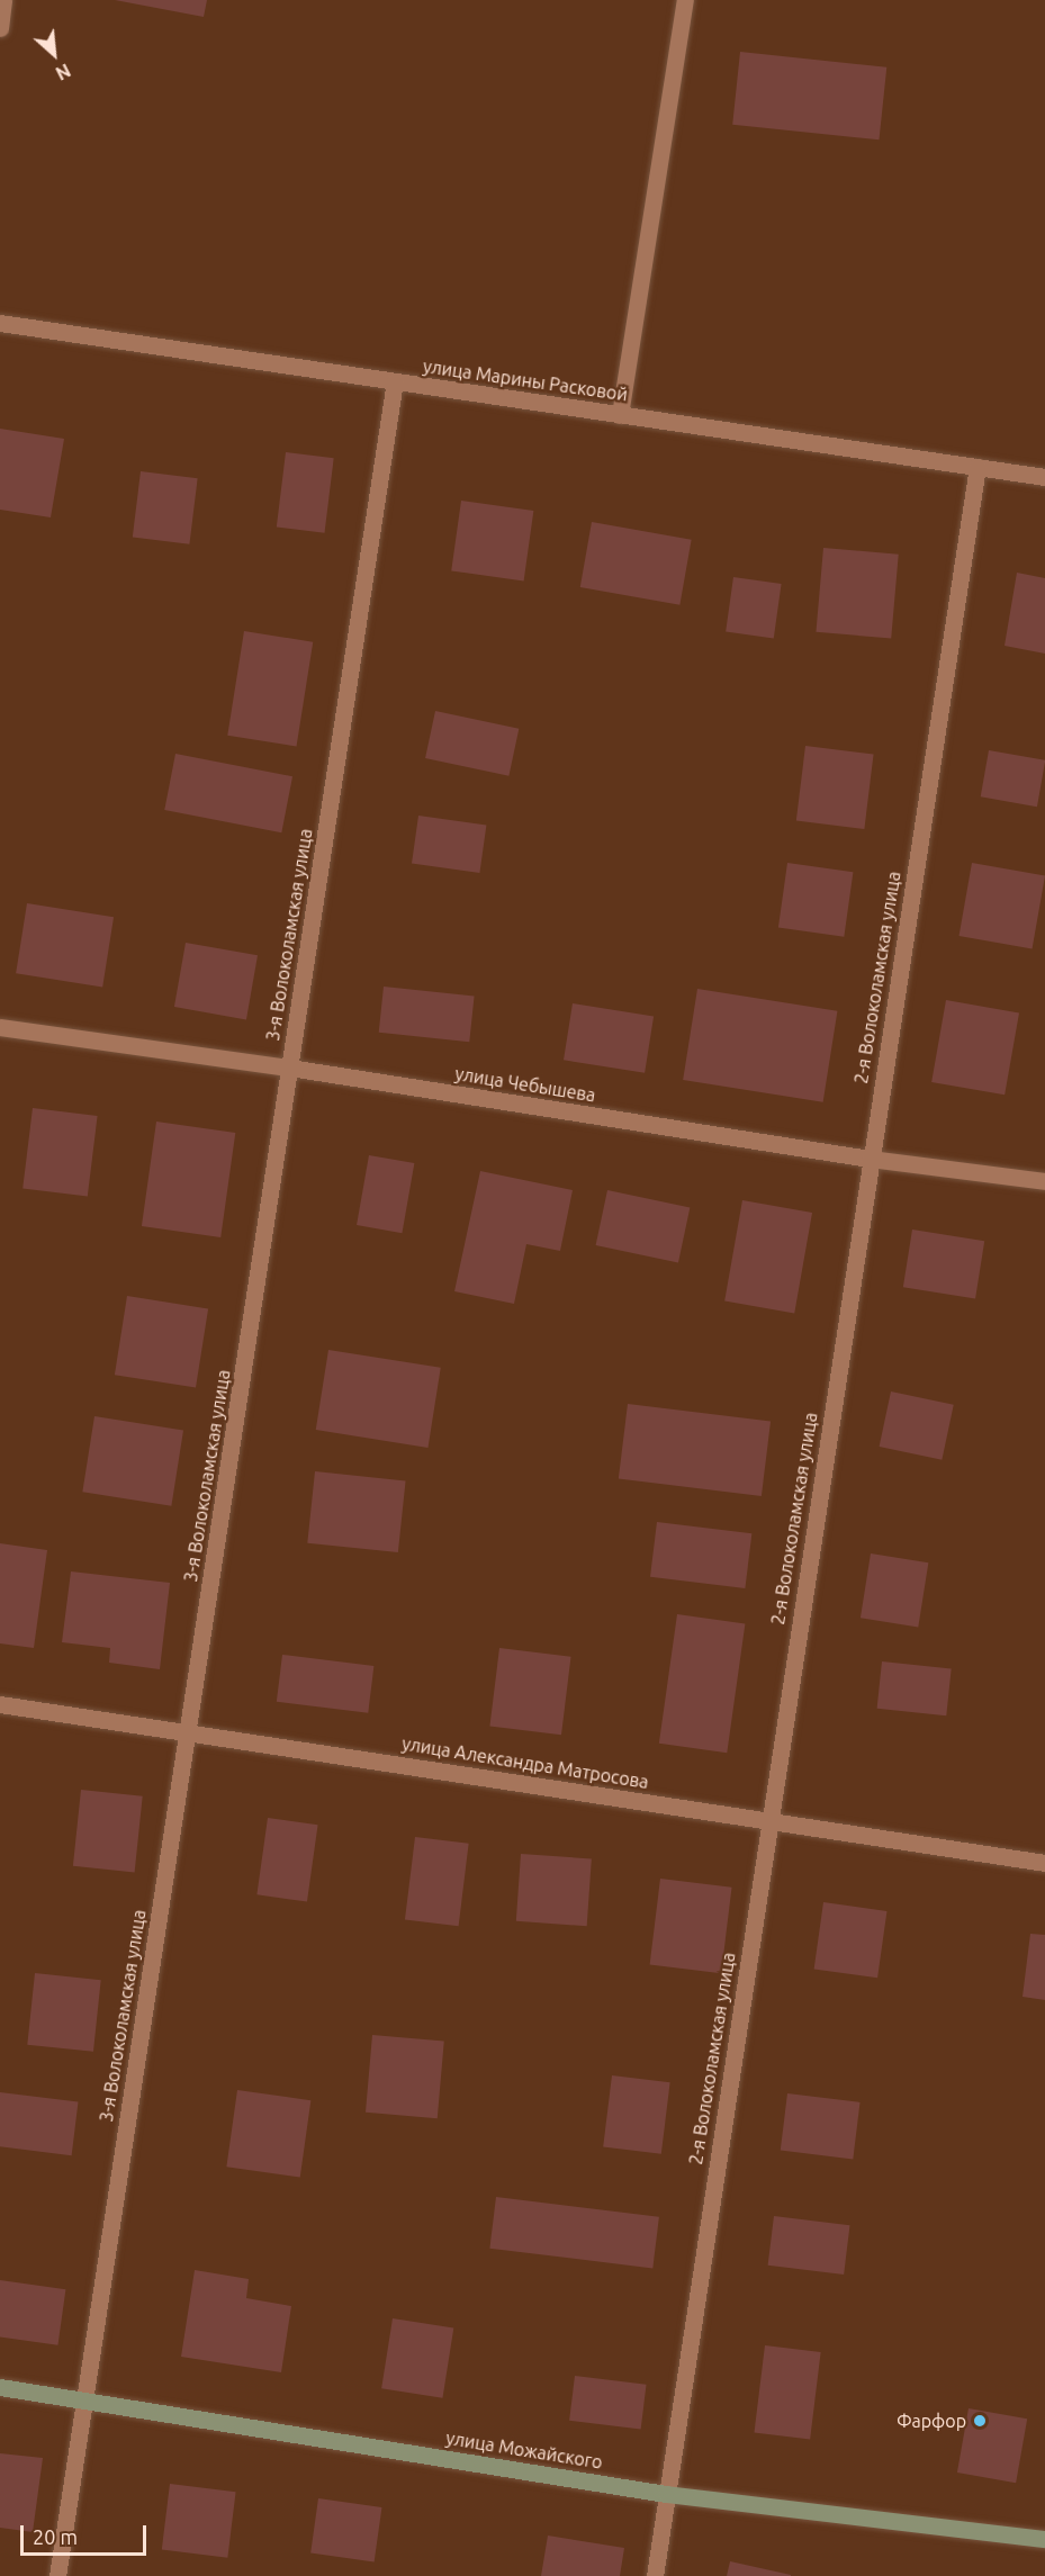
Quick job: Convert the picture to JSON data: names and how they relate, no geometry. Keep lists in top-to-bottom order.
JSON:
{
  "streets": {
    "main road": ["улица Можайского"],
    "street": [
      "улица Марины Расковой",
      "3-я Волоколамская улица",
      "2-я Волоколамская улица",
      "улица Чебышева",
      "улица Александра Матросова"
    ]
  },
  "crossings": [
    ["улица Марины Расковой", "3-я Волоколамская улица"],
    ["улица Марины Расковой", "2-я Волоколамская улица"],
    ["3-я Волоколамская улица", "улица Чебышева"],
    ["3-я Волоколамская улица", "улица Александра Матросова"],
    ["3-я Волоколамская улица", "улица Можайского"],
    ["2-я Волоколамская улица", "улица Чебышева"],
    ["2-я Волоколамская улица", "улица Александра Матросова"],
    ["2-я Волоколамская улица", "улица Можайского"]
  ],
  "places": ["Фарфор"],
  "scale_bar": "20 m",
  "north": "bottom right"
}
